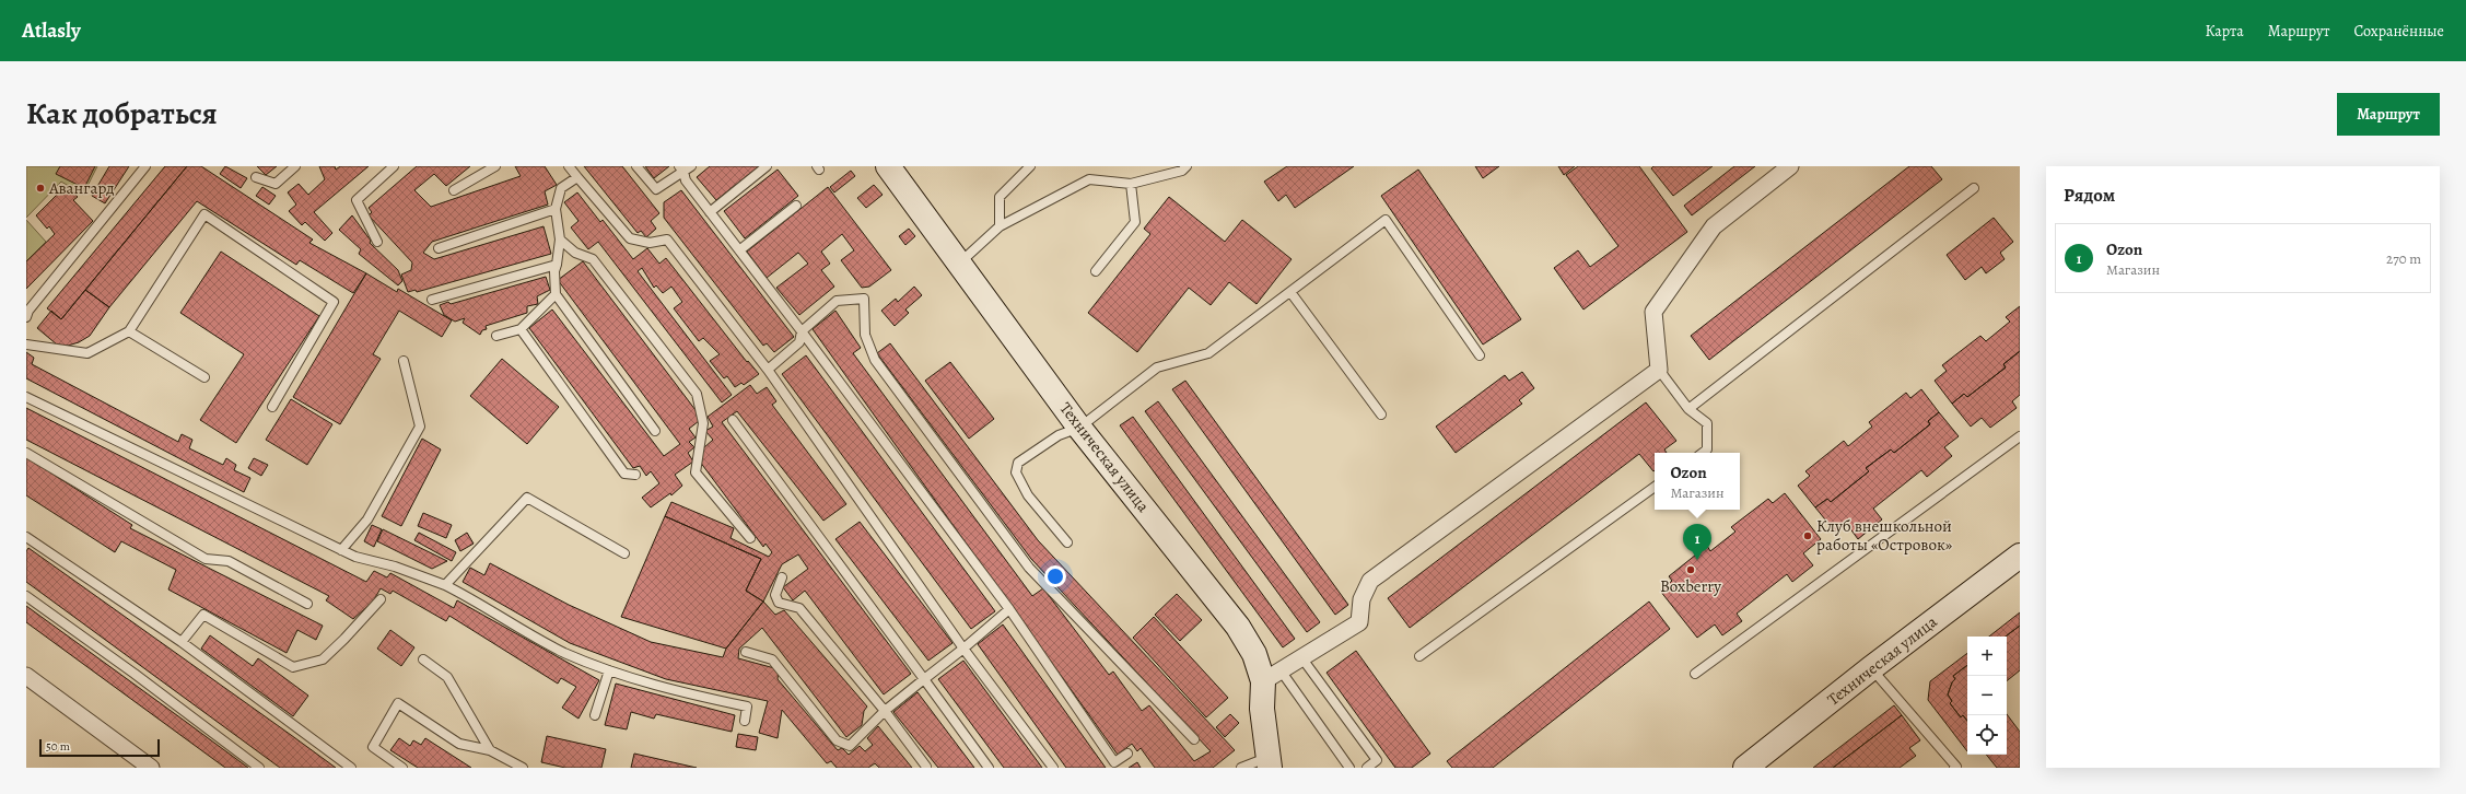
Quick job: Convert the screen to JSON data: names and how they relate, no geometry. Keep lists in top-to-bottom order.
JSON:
{
  "streets": {
    "street": ["Техническая улица"]
  },
  "places": ["Авангард", "Клуб внешкольной работы «Островок»", "Boxberry"],
  "scale_bar": "50 m",
  "page": {
    "header": "Atlasly",
    "nav": ["Карта", "Маршрут", "Сохранённые"],
    "title": "Как добраться",
    "buttons": "Маршрут",
    "heading": "Рядом",
    "list": [
      {
        "mark": "1",
        "name": "Ozon",
        "note": "Магазин",
        "value": "270 m"
      }
    ],
    "popup": ["Ozon", "Магазин"],
    "pins": "1",
    "map_buttons": ["+", "−"],
    "scale": "50 m"
  }
}
